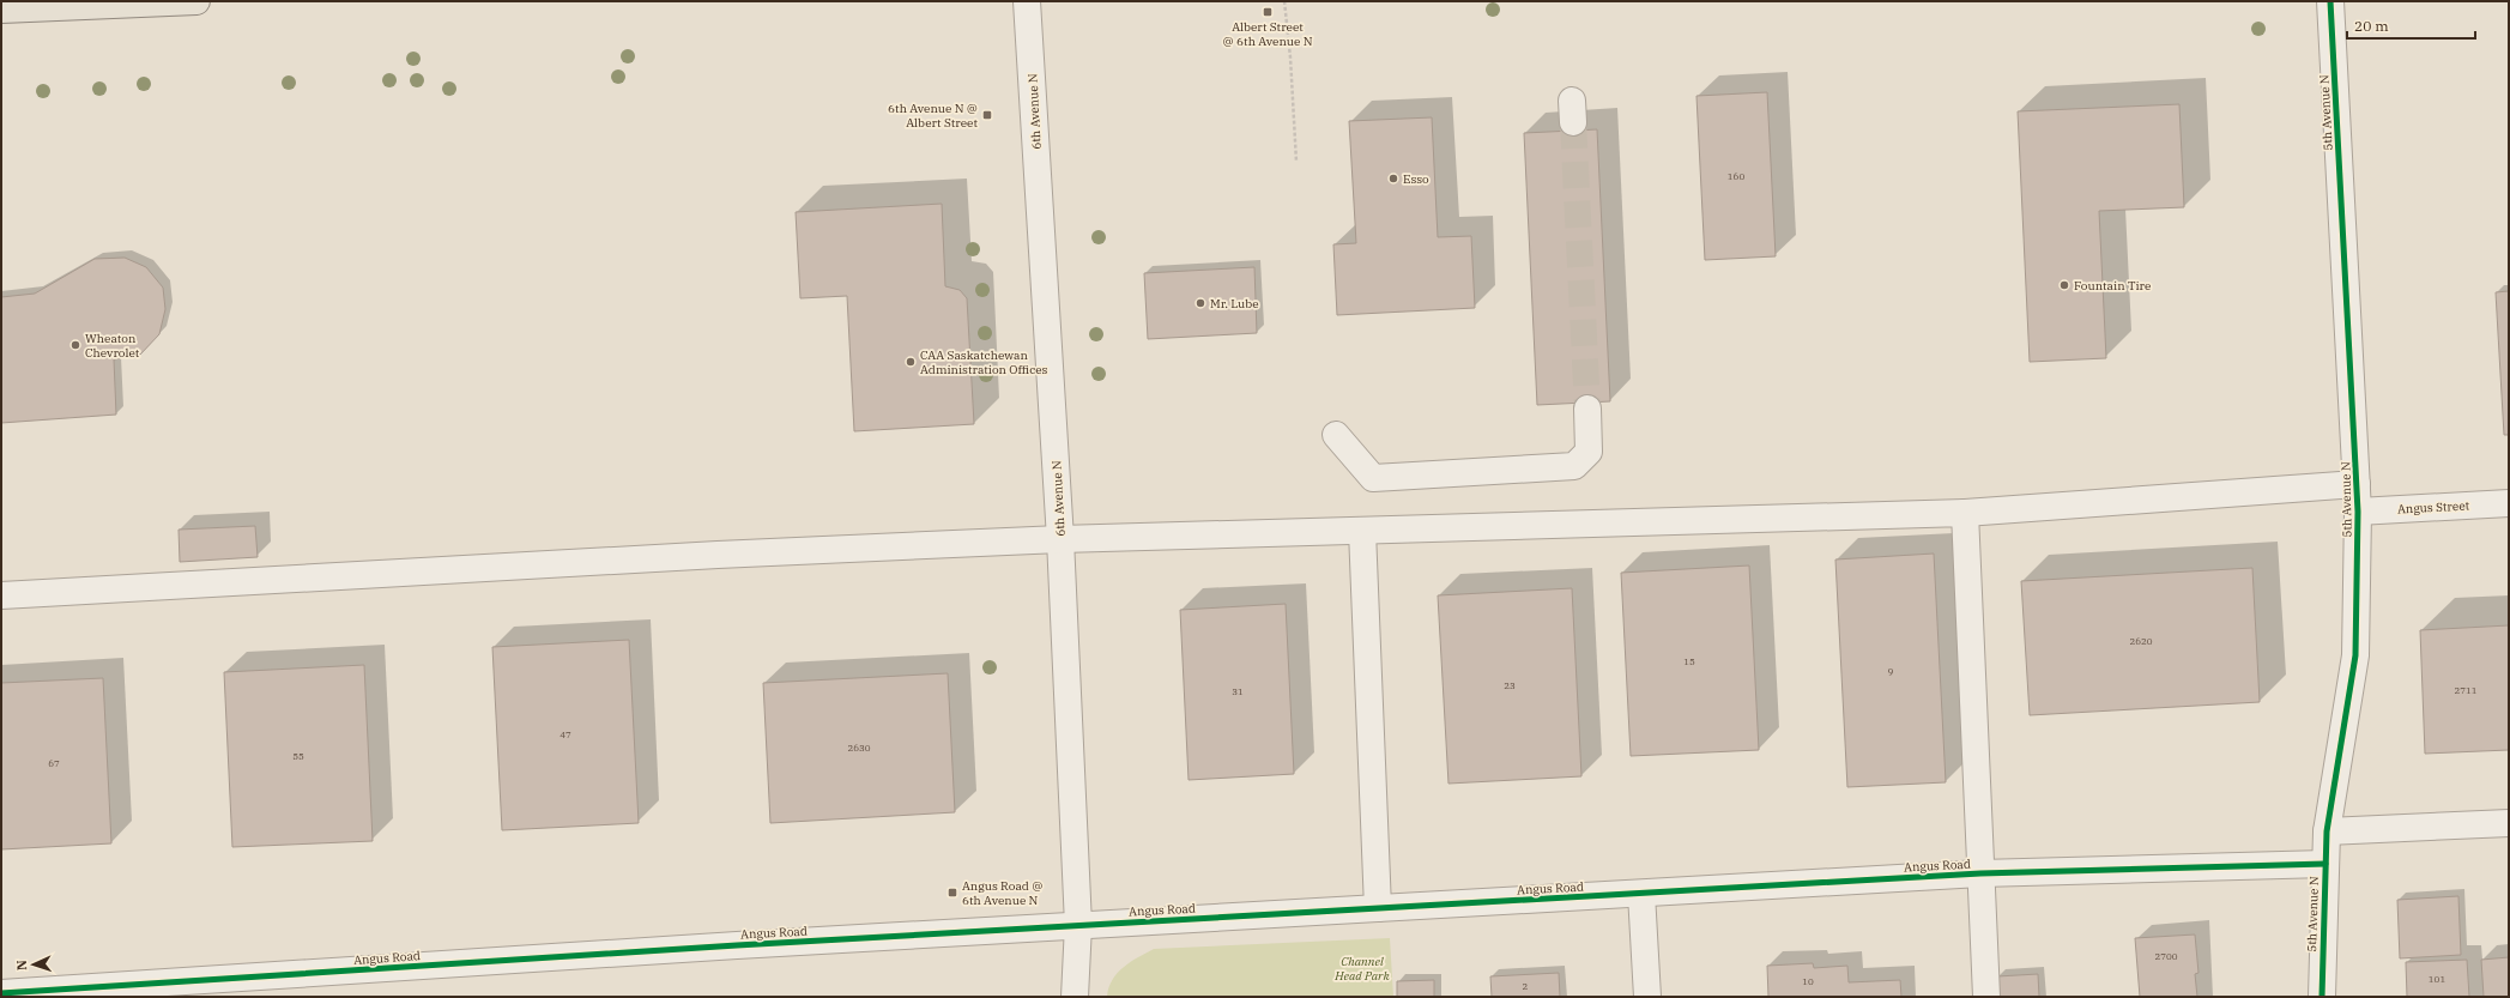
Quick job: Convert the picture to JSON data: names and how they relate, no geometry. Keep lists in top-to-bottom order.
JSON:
{
  "streets": {
    "street": [
      "6th Avenue N",
      "5th Avenue N",
      "Angus Street",
      "Angus Road"
    ]
  },
  "crossings": [
    ["6th Avenue N", "Angus Road"],
    ["5th Avenue N", "Angus Street"],
    ["5th Avenue N", "Angus Road"]
  ],
  "parks": ["Channel Head Park"],
  "places": {
    "transit": ["Albert Street @ 6th Avenue N", "6th Avenue N @ Albert Street", "Angus Road @ 6th Avenue N"],
    "other": [
      "Esso",
      "Fountain Tire",
      "Mr. Lube",
      "Wheaton Chevrolet",
      "CAA Saskatchewan Administration Offices"
    ]
  },
  "house_numbers": [
    "160",
    "2620",
    "15",
    "9",
    "23",
    "2711",
    "31",
    "47",
    "2630",
    "55",
    "67",
    "2700",
    "101",
    "10",
    "2"
  ],
  "scale_bar": "20 m",
  "north": "left"
}
